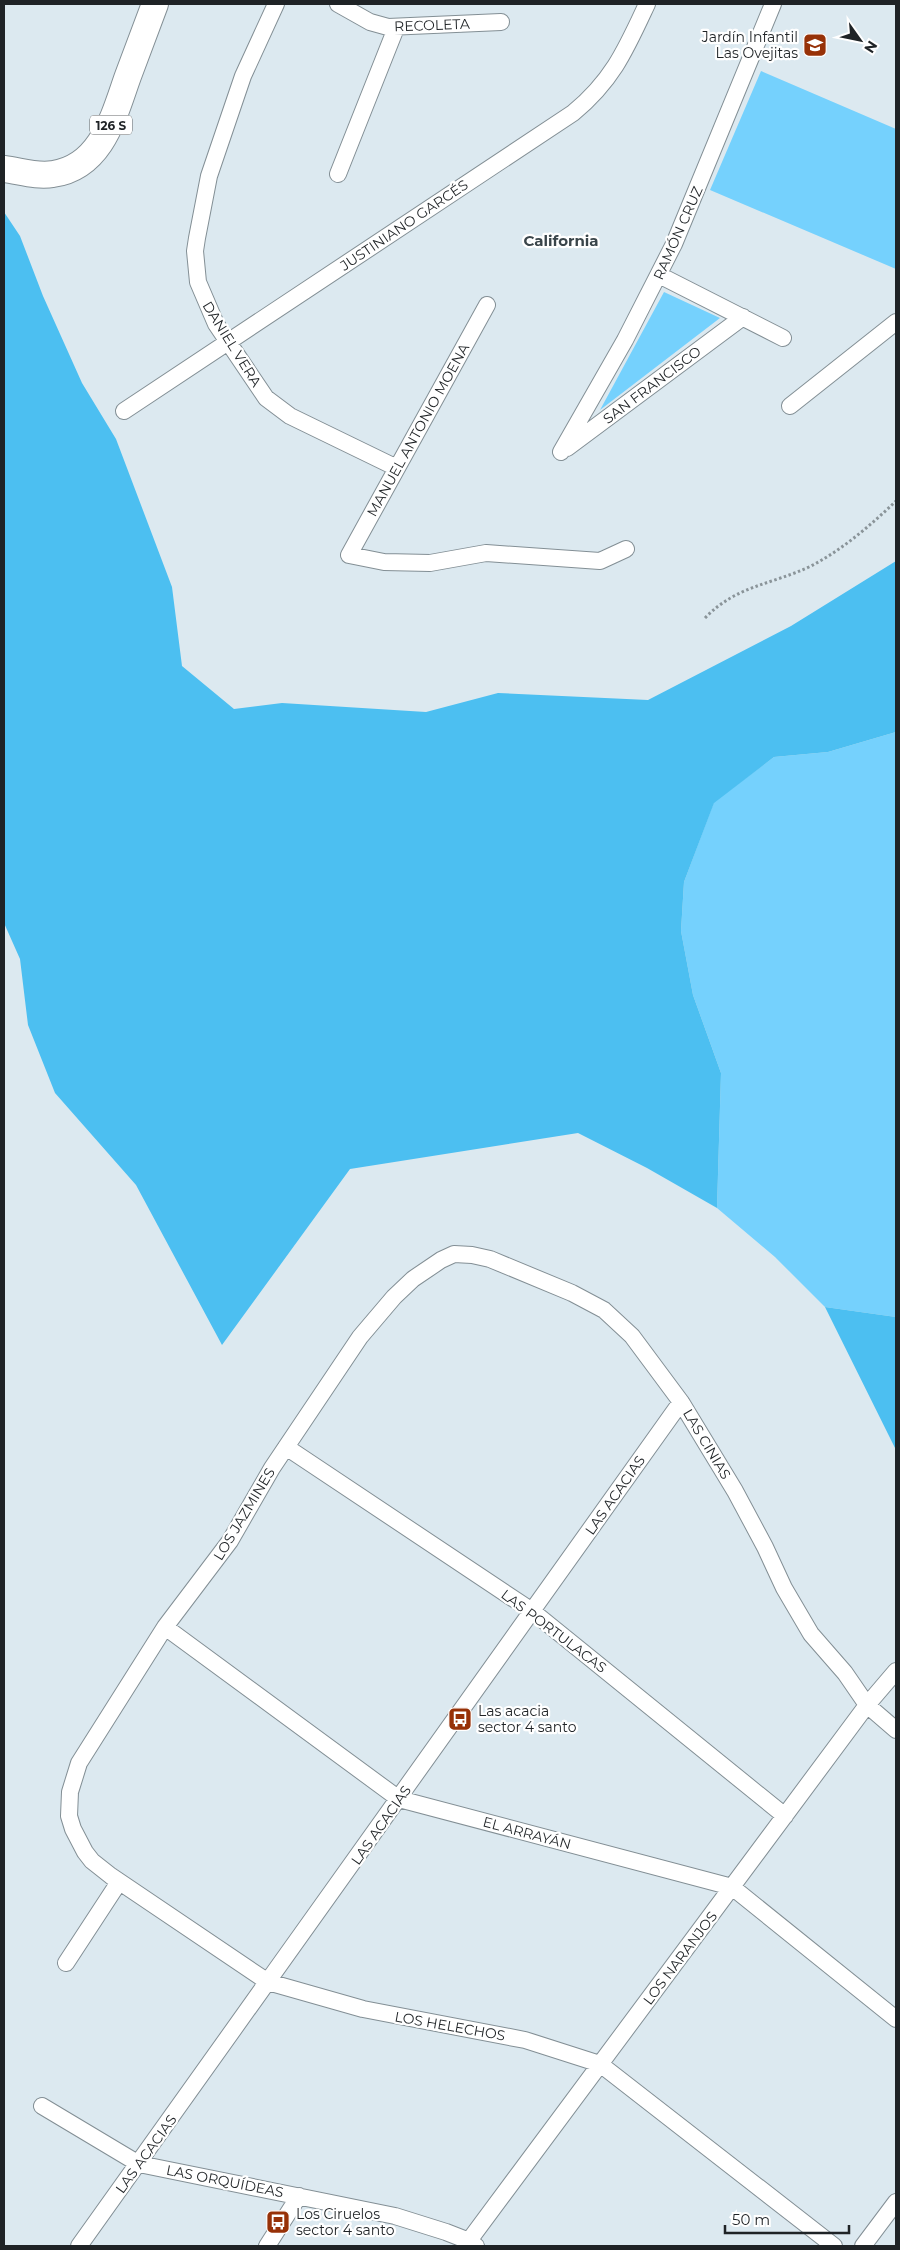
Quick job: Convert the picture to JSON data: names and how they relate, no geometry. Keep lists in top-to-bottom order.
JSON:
{
  "streets": {
    "main road": ["126 S"],
    "street": [
      "RECOLETA",
      "JUSTINIANO GARCÉS",
      "RAMÓN CRUZ",
      "DANIEL VERA",
      "SAN FRANCISCO",
      "MANUEL ANTONIO MOENA",
      "LAS CINIAS",
      "LAS ACACIAS",
      "LOS JAZMINES",
      "LAS PORTULACAS",
      "EL ARRAYÁN",
      "LOS NARANJOS",
      "LOS HELECHOS",
      "LAS ORQUÍDEAS"
    ]
  },
  "crossings": [
    ["JUSTINIANO GARCÉS", "DANIEL VERA"],
    ["RAMÓN CRUZ", "SAN FRANCISCO"],
    ["DANIEL VERA", "MANUEL ANTONIO MOENA"],
    ["LAS CINIAS", "LAS ACACIAS"],
    ["LAS CINIAS", "LOS JAZMINES"],
    ["LAS CINIAS", "LOS NARANJOS"],
    ["LAS ACACIAS", "LAS PORTULACAS"],
    ["LAS ACACIAS", "EL ARRAYÁN"],
    ["LAS ACACIAS", "LOS HELECHOS"],
    ["LAS ACACIAS", "LAS ORQUÍDEAS"],
    ["LOS JAZMINES", "LAS PORTULACAS"],
    ["LOS JAZMINES", "EL ARRAYÁN"],
    ["LOS JAZMINES", "LOS HELECHOS"],
    ["LAS PORTULACAS", "LOS NARANJOS"],
    ["EL ARRAYÁN", "LOS NARANJOS"],
    ["LOS NARANJOS", "LOS HELECHOS"],
    ["LOS NARANJOS", "LAS ORQUÍDEAS"]
  ],
  "districts": ["California"],
  "places": {
    "school or university": ["Jardín Infantil Las Ovejitas"],
    "bus stop": ["Las acacia sector 4 santo", "Los Ciruelos sector 4 santo"]
  },
  "scale_bar": "50 m",
  "north": "bottom right"
}
